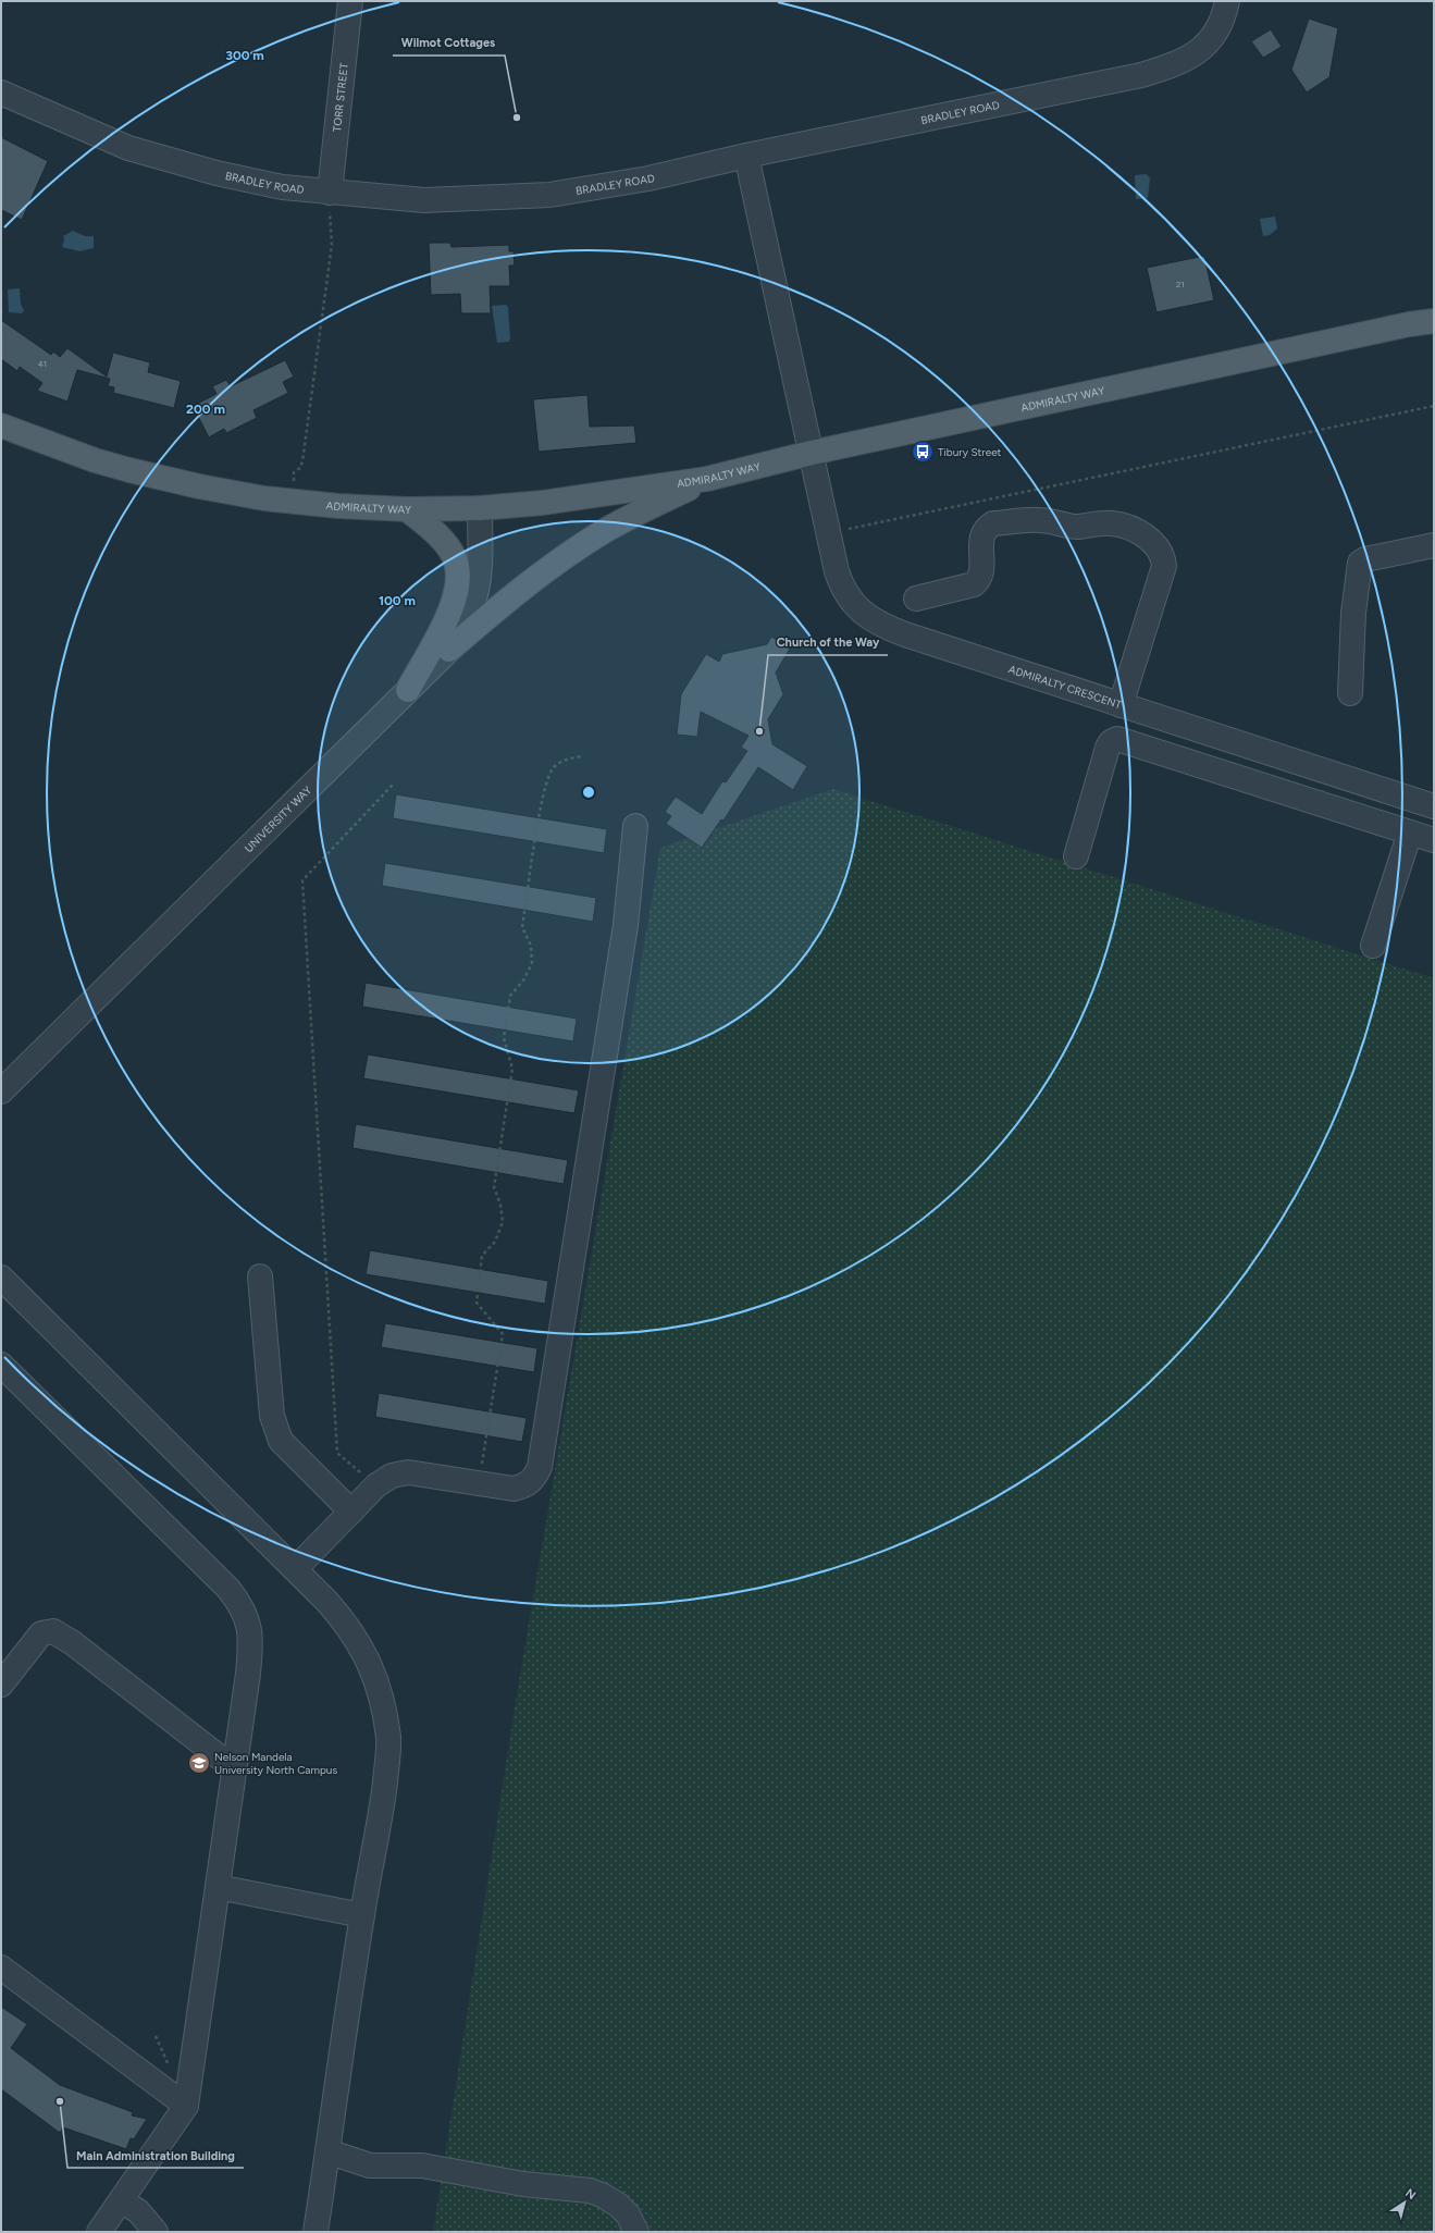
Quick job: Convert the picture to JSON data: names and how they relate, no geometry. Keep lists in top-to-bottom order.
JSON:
{
  "streets": {
    "main road": ["ADMIRALTY WAY"],
    "street": [
      "TORR STREET",
      "BRADLEY ROAD",
      "ADMIRALTY CRESCENT",
      "UNIVERSITY WAY"
    ]
  },
  "crossings": [
    ["TORR STREET", "BRADLEY ROAD"],
    ["ADMIRALTY WAY", "ADMIRALTY CRESCENT"],
    ["ADMIRALTY WAY", "UNIVERSITY WAY"]
  ],
  "places": {
    "other": ["Wilmot Cottages", "Church of the Way", "Main Administration Building"],
    "bus stop": ["Tibury Street"],
    "school or university": ["Nelson Mandela University North Campus"]
  },
  "house_numbers": ["21", "41"],
  "north": "top right",
  "rings": ["300 m", "200 m", "100 m"]
}
